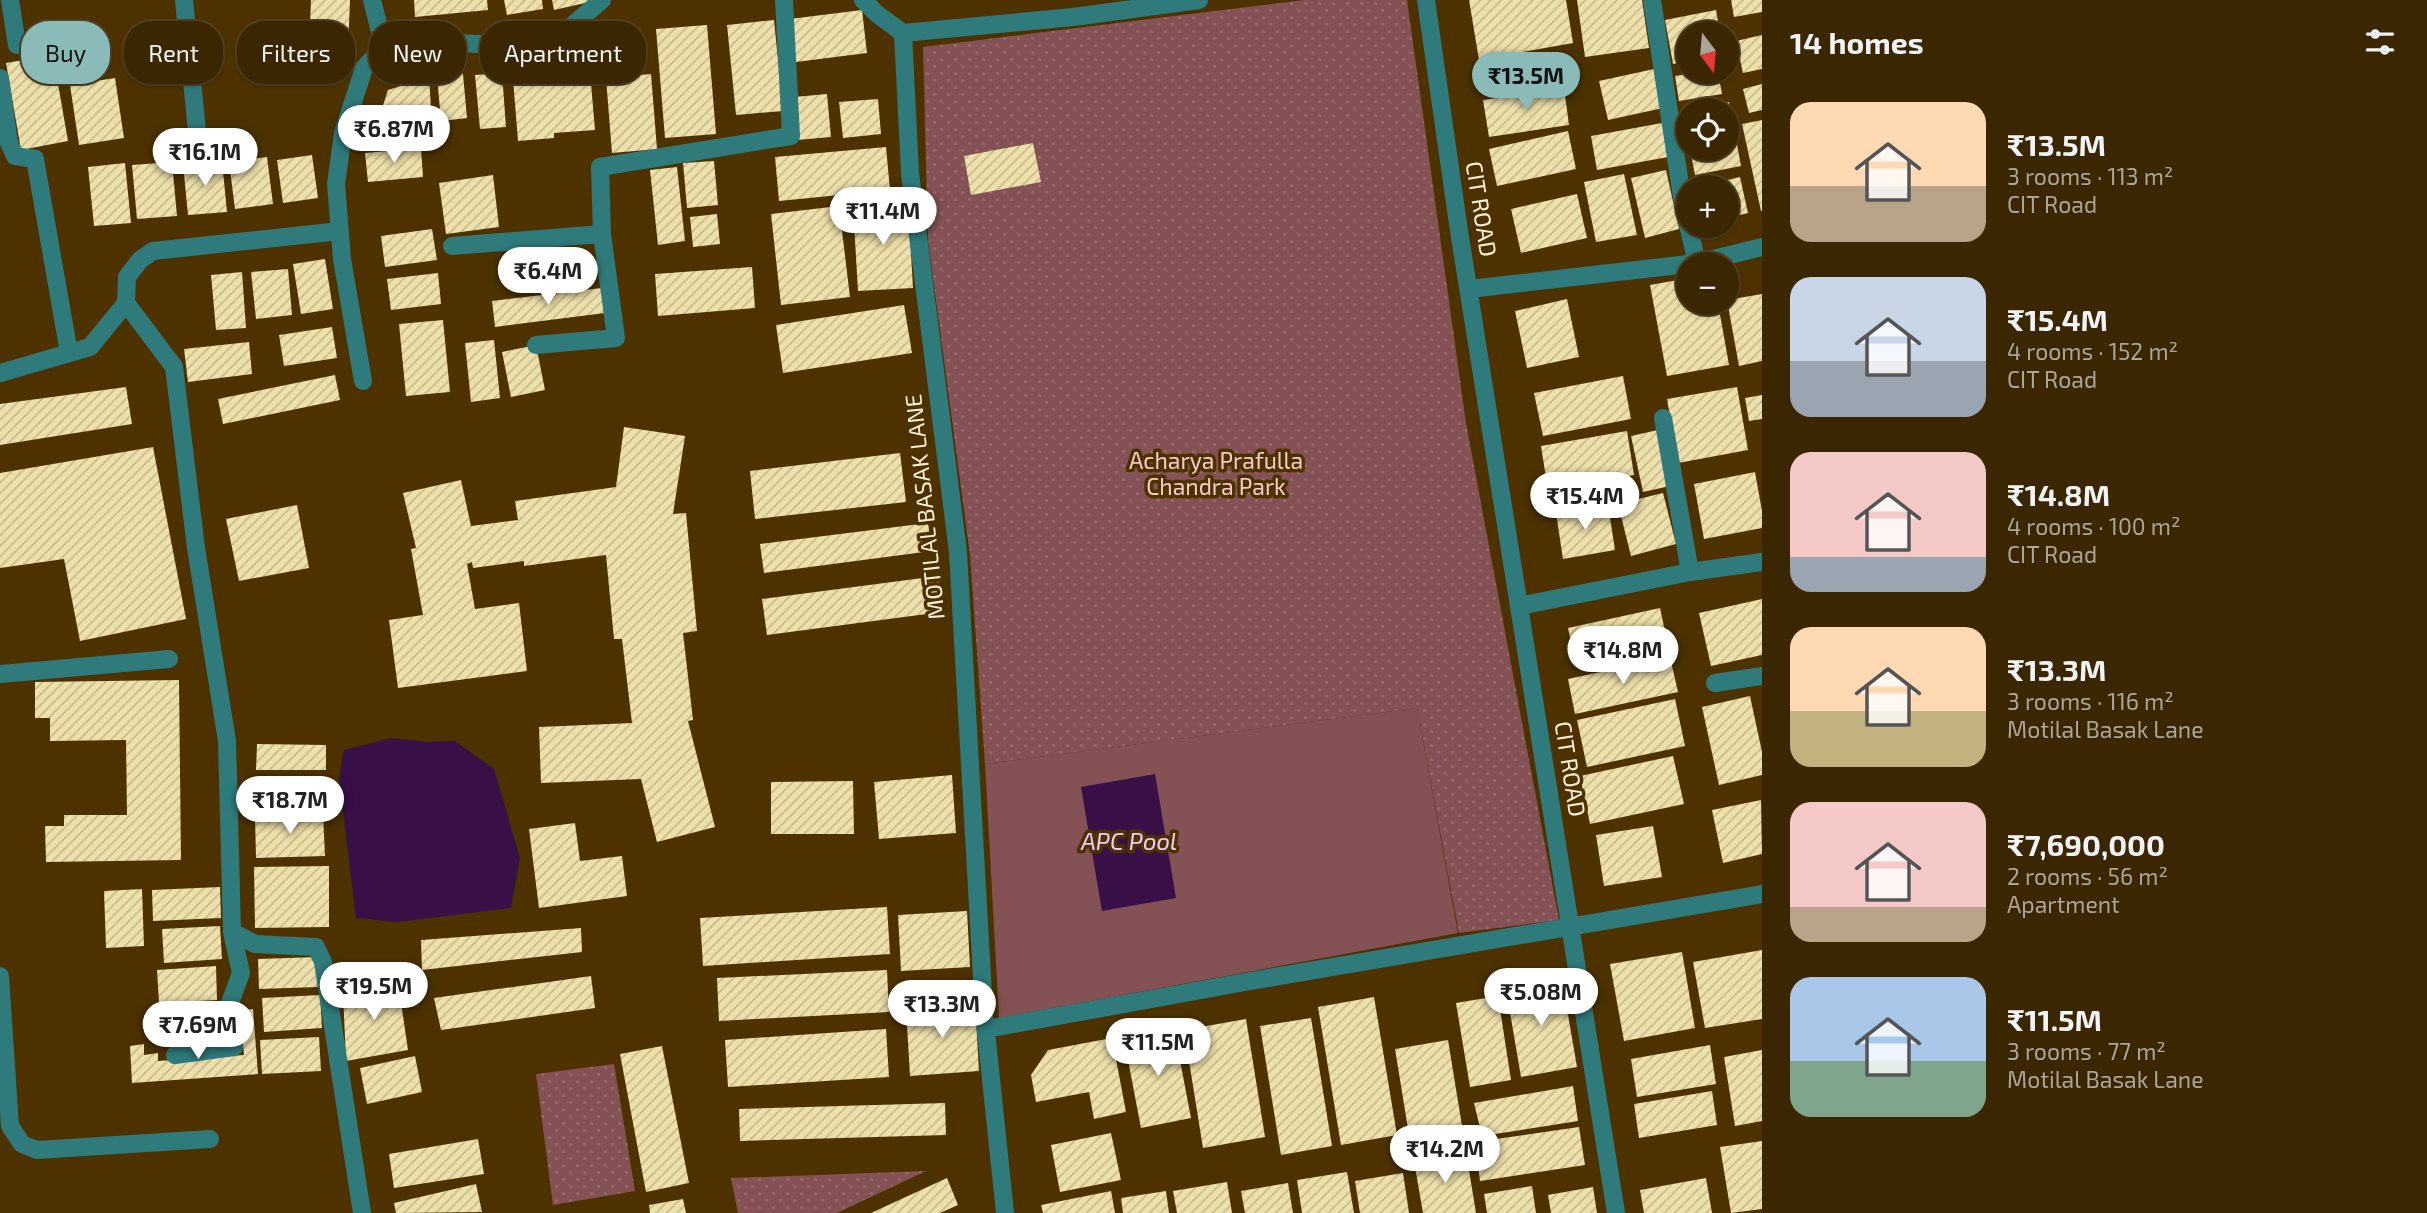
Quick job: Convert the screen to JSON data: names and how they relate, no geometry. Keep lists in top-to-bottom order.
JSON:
{
  "streets": {
    "street": ["CIT ROAD", "MOTILAL BASAK LANE"]
  },
  "water": ["APC Pool"],
  "parks": ["Acharya Prafulla Chandra Park"],
  "north": "bottom",
  "page": {
    "heading": "14 homes",
    "map_buttons": ["+", "−"],
    "chip": [
      "Buy",
      "Rent",
      "Filters",
      "New",
      "Apartment"
    ],
    "price": [
      "₹13.5M",
      "₹6.87M",
      "₹16.1M",
      "₹11.4M",
      "₹6.4M",
      "₹15.4M",
      "₹14.8M",
      "₹18.7M",
      "₹19.5M",
      "₹5.08M",
      "₹13.3M",
      "₹7.69M",
      "₹11.5M",
      "₹14.2M"
    ],
    "list": [
      {
        "name": "₹13.5M",
        "note": "3 rooms · 113 m² · CIT Road"
      },
      {
        "name": "₹15.4M",
        "note": "4 rooms · 152 m² · CIT Road"
      },
      {
        "name": "₹14.8M",
        "note": "4 rooms · 100 m² · CIT Road"
      },
      {
        "name": "₹13.3M",
        "note": "3 rooms · 116 m² · Motilal Basak Lane"
      },
      {
        "name": "₹7,690,000",
        "note": "2 rooms · 56 m² · Apartment"
      },
      {
        "name": "₹11.5M",
        "note": "3 rooms · 77 m² · Motilal Basak Lane"
      }
    ]
  }
}
